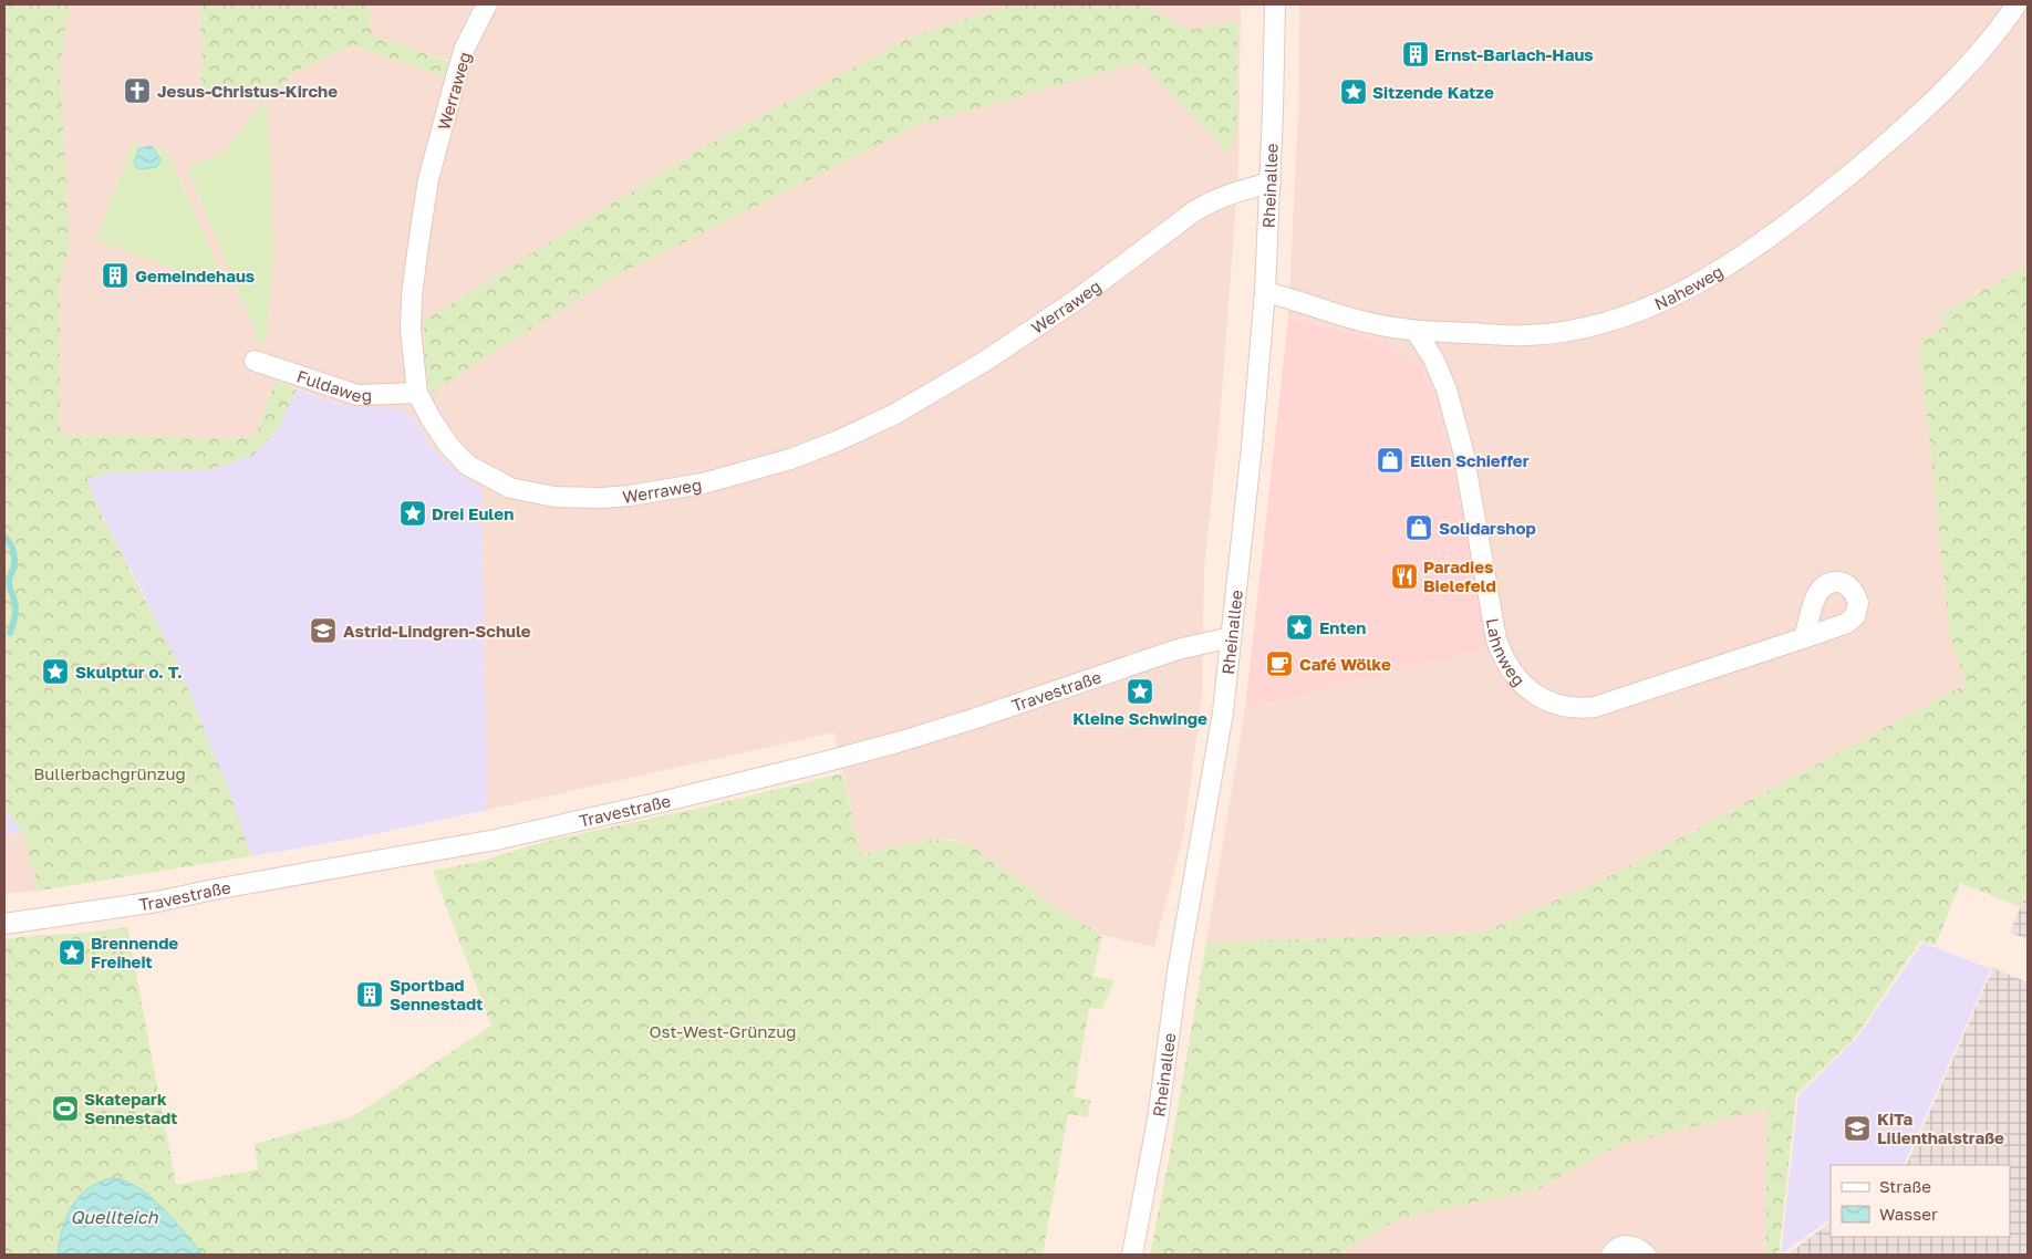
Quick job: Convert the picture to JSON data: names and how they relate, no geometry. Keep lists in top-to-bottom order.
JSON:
{
  "streets": {
    "street": [
      "Werraweg",
      "Rheinallee",
      "Naheweg",
      "Fuldaweg",
      "Lahnweg",
      "Travestraße"
    ]
  },
  "crossings": [
    ["Werraweg", "Rheinallee"],
    ["Werraweg", "Fuldaweg"],
    ["Rheinallee", "Naheweg"],
    ["Rheinallee", "Travestraße"],
    ["Naheweg", "Lahnweg"]
  ],
  "water": ["Quellteich"],
  "parks": ["Bullerbachgrünzug", "Ost-West-Grünzug"],
  "places": {
    "building": ["Ernst-Barlach-Haus", "Gemeindehaus", "Sportbad Sennestadt"],
    "church": ["Jesus-Christus-Kirche"],
    "place": [
      "Sitzende Katze",
      "Drei Eulen",
      "Enten",
      "Skulptur o. T.",
      "Kleine Schwinge",
      "Brennende Freiheit"
    ],
    "shop": ["Ellen Schieffer", "Solidarshop"],
    "restaurant": ["Paradies Bielefeld"],
    "school or university": ["Astrid-Lindgren-Schule", "KiTa Lilienthalstraße"],
    "cafe": ["Café Wölke"],
    "sports": ["Skatepark Sennestadt"]
  },
  "legend": ["Straße", "Wasser"]
}
